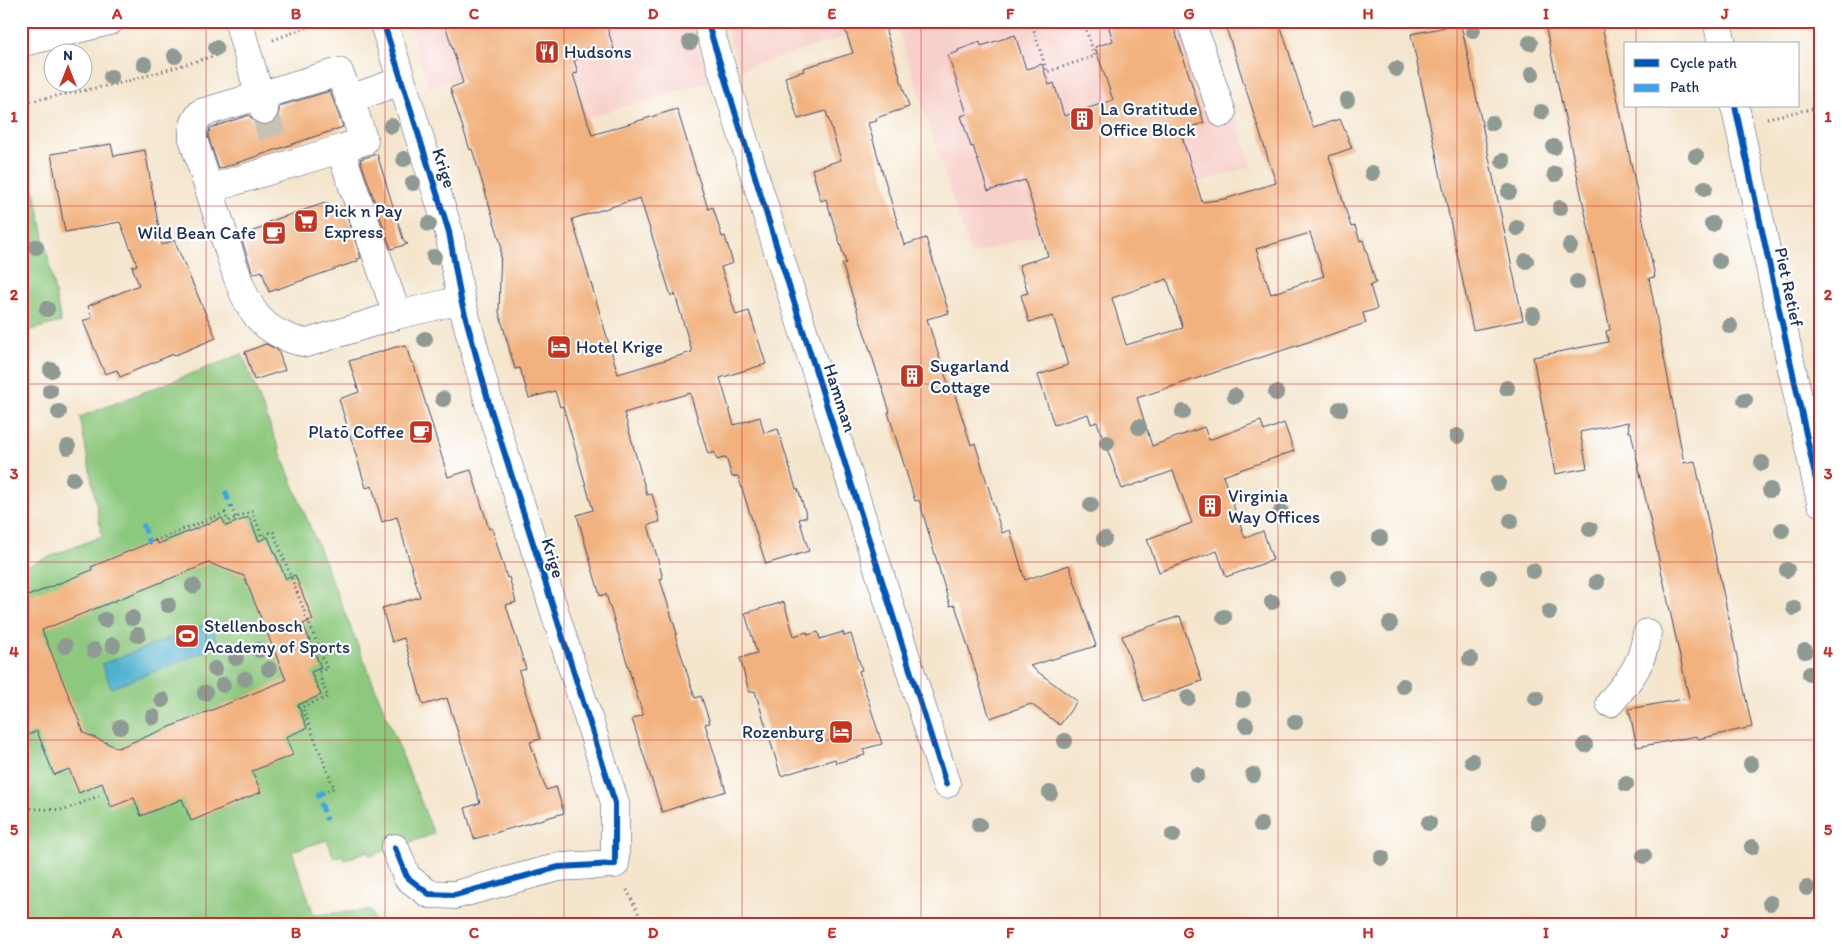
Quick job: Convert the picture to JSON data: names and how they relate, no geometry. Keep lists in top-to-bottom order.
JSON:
{
  "streets": {
    "street": ["Krige", "Piet Retief", "Hamman"]
  },
  "places": {
    "restaurant": ["Hudsons"],
    "building": ["La Gratitude Office Block", "Sugarland Cottage", "Virginia Way Offices"],
    "supermarket": ["Pick n Pay Express"],
    "cafe": ["Wild Bean Cafe", "Platō Coffee"],
    "hotel": ["Hotel Krige", "Rozenburg"],
    "sports": ["Stellenbosch Academy of Sports"]
  },
  "legend": ["Cycle path", "Path"],
  "north": "top",
  "grid": {
    "columns": [
      "A",
      "B",
      "C",
      "D",
      "E",
      "F",
      "G",
      "H",
      "I",
      "J"
    ],
    "rows": [
      "1",
      "2",
      "3",
      "4",
      "5"
    ]
  }
}
